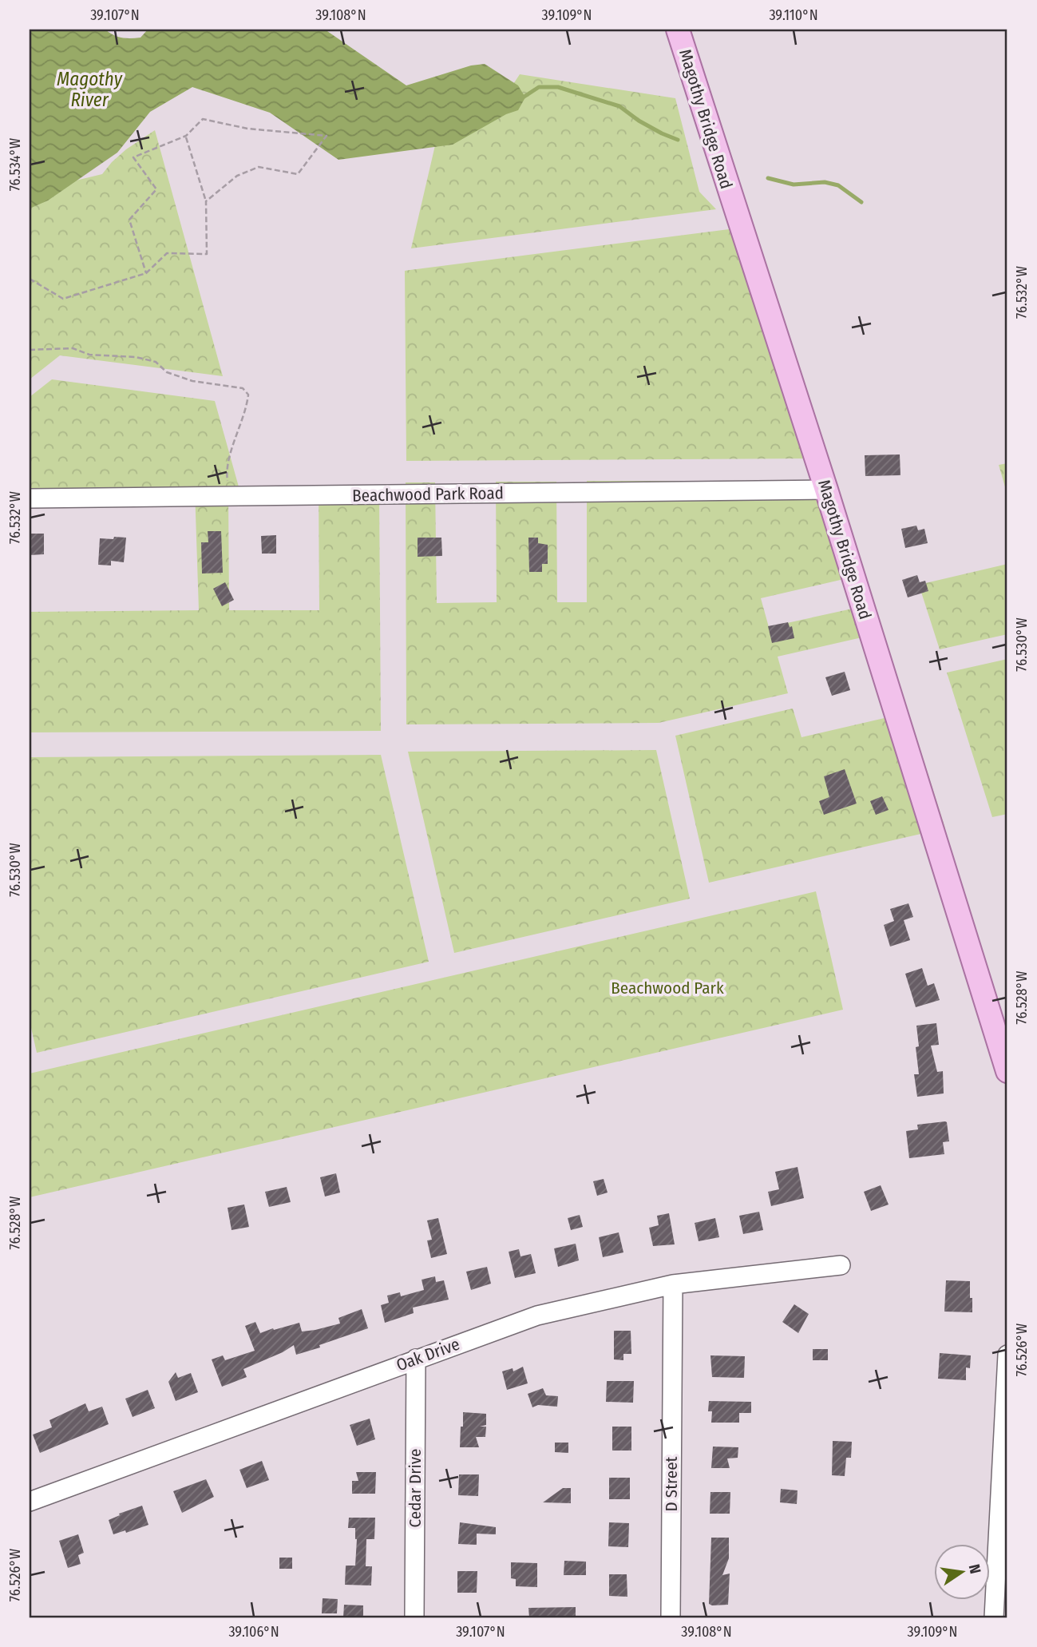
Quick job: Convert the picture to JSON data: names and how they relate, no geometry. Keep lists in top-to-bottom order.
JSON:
{
  "streets": {
    "main road": ["Magothy Bridge Road"],
    "street": [
      "Beachwood Park Road",
      "Oak Drive",
      "D Street",
      "Cedar Drive"
    ]
  },
  "crossings": [
    ["Magothy Bridge Road", "Beachwood Park Road"],
    ["Oak Drive", "D Street"],
    ["Oak Drive", "Cedar Drive"]
  ],
  "water": ["Magothy River"],
  "parks": ["Beachwood Park"],
  "north": "right",
  "coordinates": [
    "39.107°N",
    "39.108°N",
    "39.109°N",
    "39.110°N",
    "76.534°W",
    "76.532°W",
    "76.530°W",
    "76.528°W",
    "76.526°W",
    "39.106°N"
  ]
}
